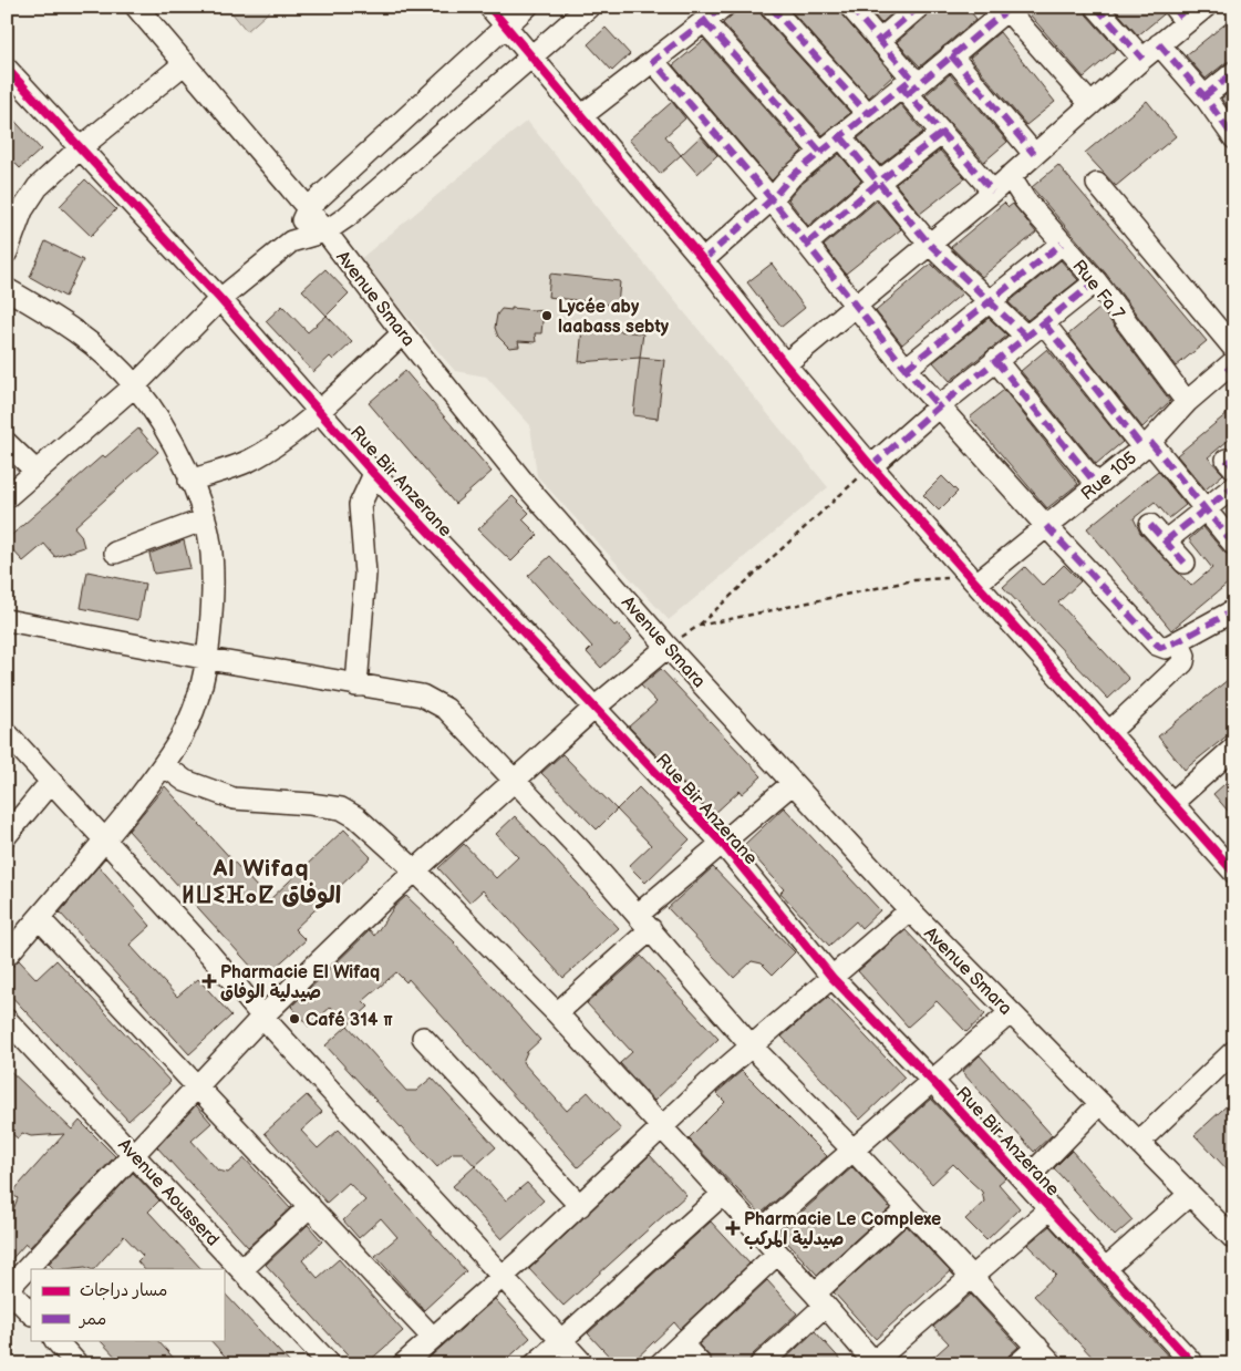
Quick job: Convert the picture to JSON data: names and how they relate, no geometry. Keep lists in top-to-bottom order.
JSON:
{
  "streets": {
    "street": [
      "Rue Fa 7",
      "Avenue Smara",
      "Rue 105",
      "Rue Bir Anzerane",
      "Avenue Aousserd"
    ]
  },
  "crossings": [
    ["Rue Fa 7", "Rue 105"]
  ],
  "districts": ["Al Wifaq ⵍⵡⵉⴼⴰⵇ الوفاق"],
  "places": {
    "other": ["Lycée aby laabass sebty", "Café 314 π"],
    "health": ["Pharmacie El Wifaq صيدلية الوفاق", "Pharmacie Le Complexe صيدلية المركب"]
  },
  "legend": ["مسار دراجات", "ممر"]
}
